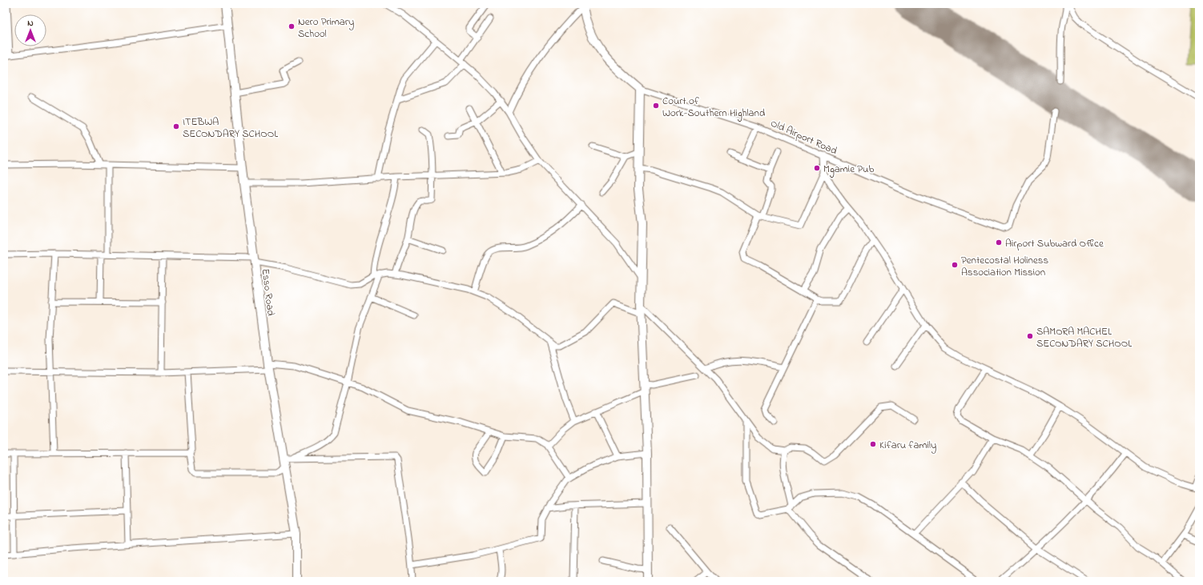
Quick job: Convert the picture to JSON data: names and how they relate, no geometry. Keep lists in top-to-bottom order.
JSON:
{
  "streets": {
    "street": ["Old Airport Road", "Esso Road"]
  },
  "places": [
    "Nero Primary School",
    "Court of Work-Southern Highland",
    "ITEBWA SECONDARY SCHOOL",
    "Mgamie Pub",
    "Airport Subward Office",
    "Pentecostal Holiness Association Mission",
    "SAMORA MACHEL SECONDARY SCHOOL",
    "Kifaru family"
  ],
  "north": "top"
}
